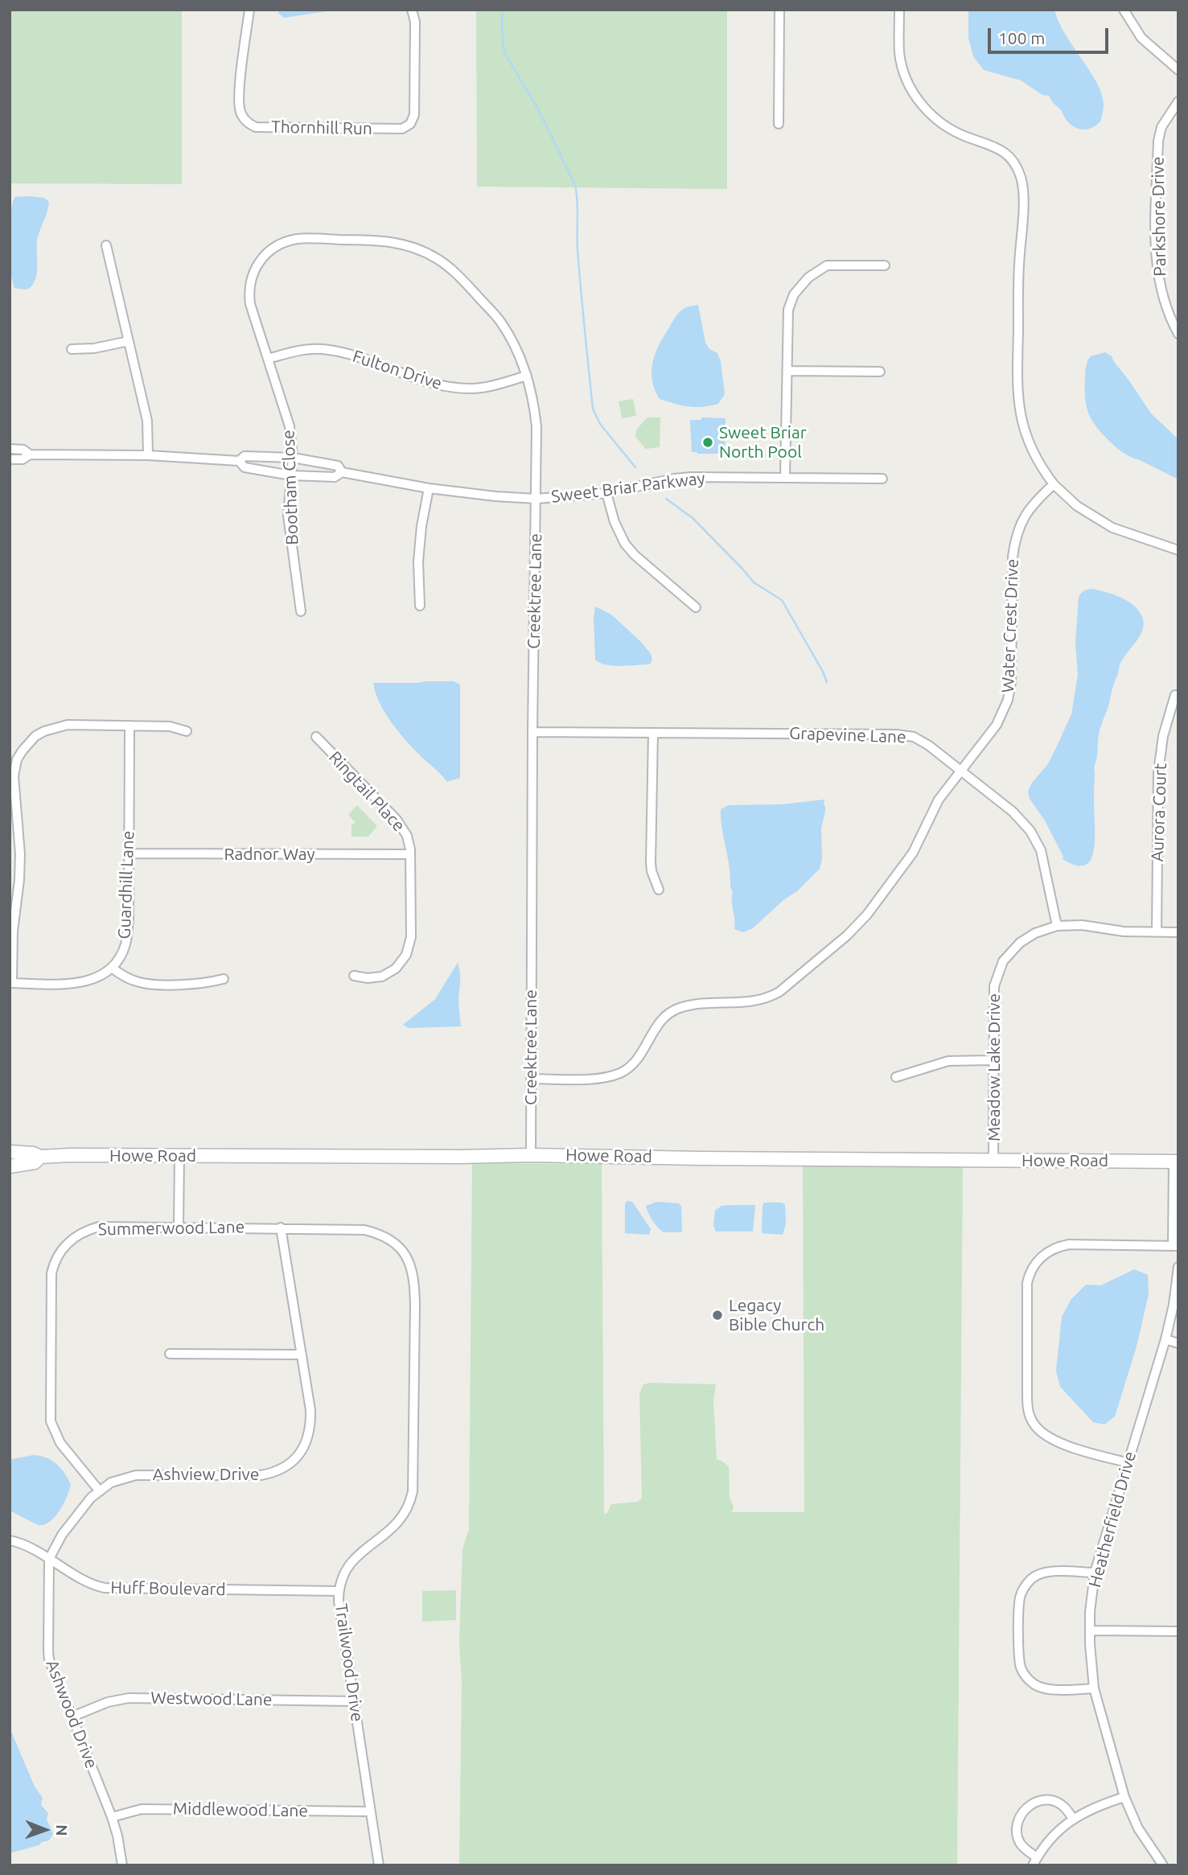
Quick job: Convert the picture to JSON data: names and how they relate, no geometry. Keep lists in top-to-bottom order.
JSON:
{
  "streets": {
    "street": [
      "Thornhill Run",
      "Parkshore Drive",
      "Fulton Drive",
      "Bootham Close",
      "Sweet Briar Parkway",
      "Creektree Lane",
      "Water Crest Drive",
      "Grapevine Lane",
      "Ringtail Place",
      "Aurora Court",
      "Radnor Way",
      "Guardhill Lane",
      "Meadow Lake Drive",
      "Howe Road",
      "Summerwood Lane",
      "Ashview Drive",
      "Heatherfield Drive",
      "Huff Boulevard",
      "Trailwood Drive",
      "Westwood Lane",
      "Ashwood Drive",
      "Middlewood Lane"
    ]
  },
  "crossings": [
    ["Fulton Drive", "Bootham Close"],
    ["Fulton Drive", "Creektree Lane"],
    ["Bootham Close", "Sweet Briar Parkway"],
    ["Bootham Close", "Creektree Lane"],
    ["Sweet Briar Parkway", "Creektree Lane"],
    ["Creektree Lane", "Water Crest Drive"],
    ["Creektree Lane", "Grapevine Lane"],
    ["Creektree Lane", "Howe Road"],
    ["Water Crest Drive", "Grapevine Lane"],
    ["Grapevine Lane", "Meadow Lake Drive"],
    ["Ringtail Place", "Radnor Way"],
    ["Aurora Court", "Meadow Lake Drive"],
    ["Radnor Way", "Guardhill Lane"],
    ["Meadow Lake Drive", "Howe Road"],
    ["Summerwood Lane", "Ashview Drive"],
    ["Summerwood Lane", "Trailwood Drive"],
    ["Ashview Drive", "Huff Boulevard"],
    ["Ashview Drive", "Ashwood Drive"],
    ["Huff Boulevard", "Trailwood Drive"],
    ["Huff Boulevard", "Ashwood Drive"],
    ["Trailwood Drive", "Westwood Lane"],
    ["Trailwood Drive", "Middlewood Lane"],
    ["Westwood Lane", "Ashwood Drive"],
    ["Ashwood Drive", "Middlewood Lane"]
  ],
  "places": ["Sweet Briar North Pool", "Legacy Bible Church"],
  "scale_bar": "100 m",
  "north": "right"
}
